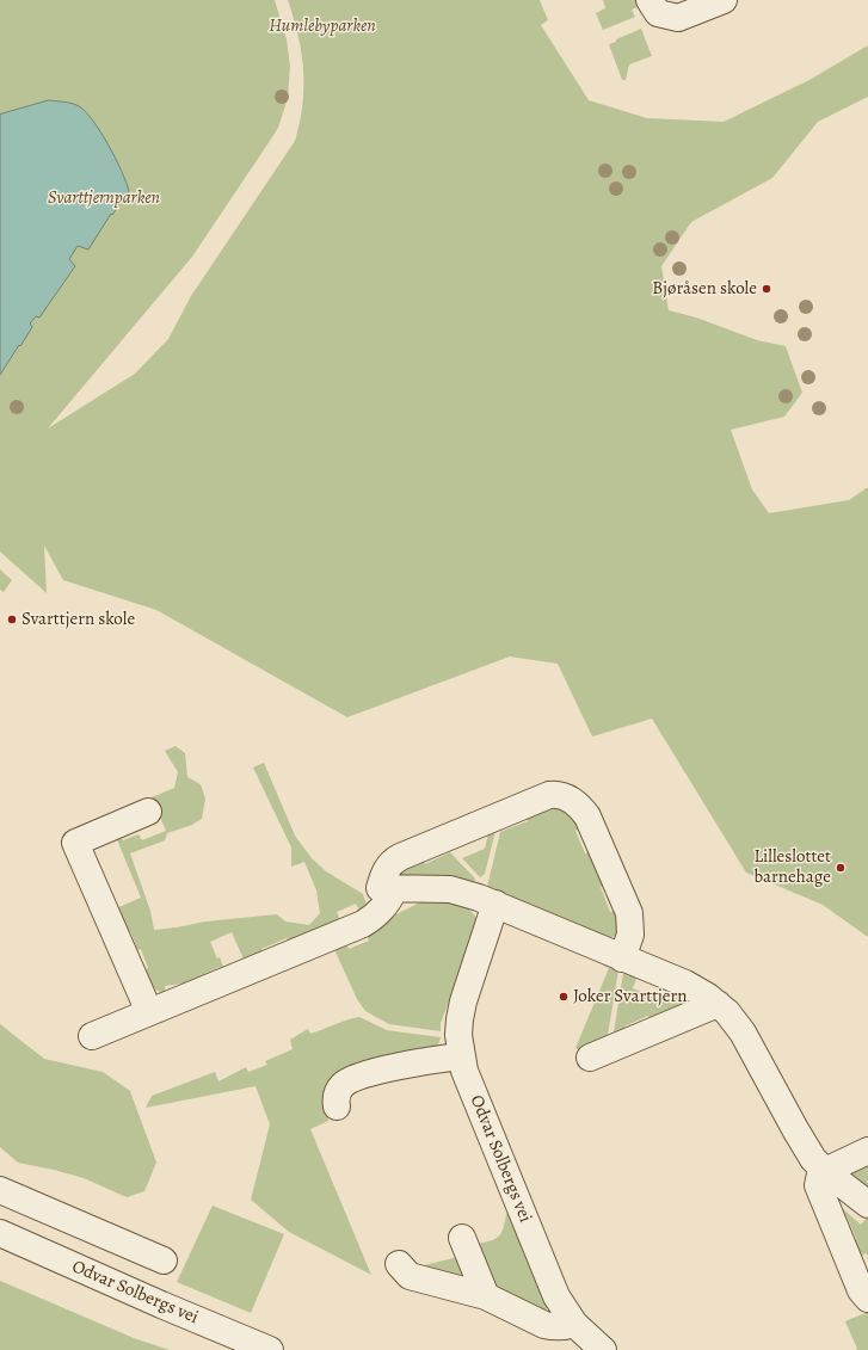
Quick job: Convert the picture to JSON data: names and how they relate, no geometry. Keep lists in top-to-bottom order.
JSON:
{
  "streets": {
    "street": ["Odvar Solbergs vei"]
  },
  "parks": ["Humlebyparken", "Svarttjernparken"],
  "places": [
    "Bjøråsen skole",
    "Svarttjern skole",
    "Lilleslottet barnehage",
    "Joker Svarttjern"
  ]
}
